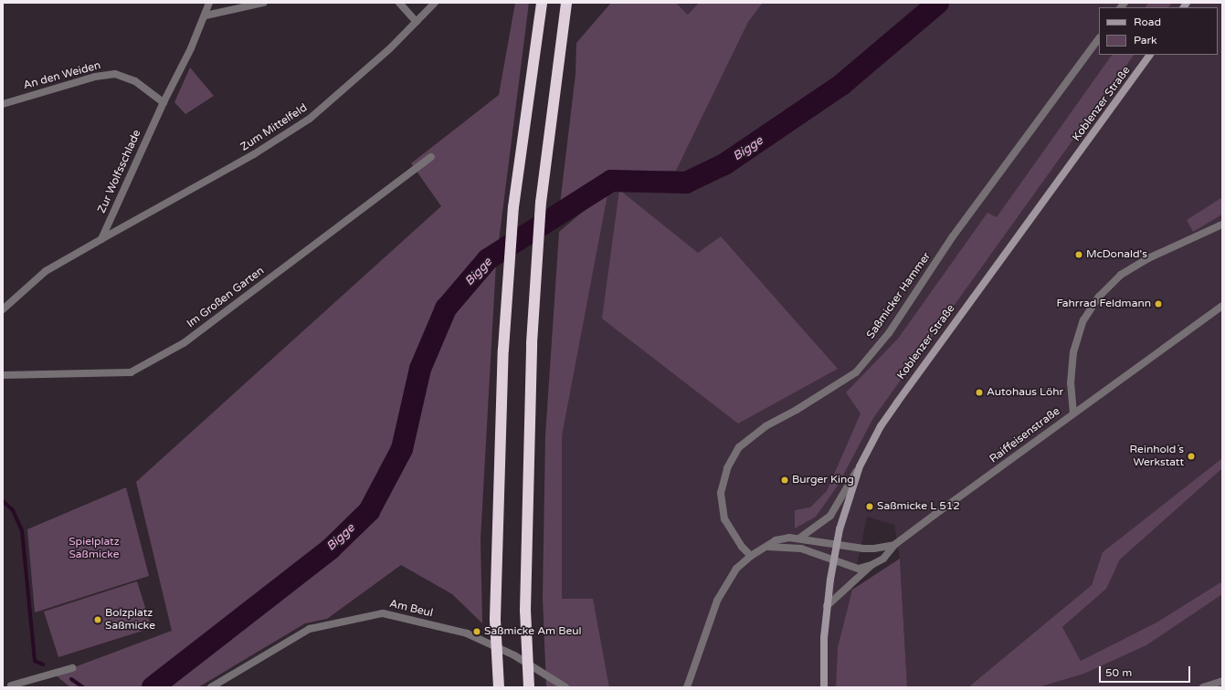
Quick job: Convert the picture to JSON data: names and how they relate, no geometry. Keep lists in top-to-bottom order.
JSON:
{
  "streets": {
    "main road": ["Koblenzer Straße"],
    "street": [
      "An den Weiden",
      "Zum Mittelfeld",
      "Zur Wolfsschlade",
      "Saßmicker Hammer",
      "Im Großen Garten",
      "Raiffeisenstraße",
      "Am Beul"
    ]
  },
  "crossings": [
    ["An den Weiden", "Zur Wolfsschlade"],
    ["Koblenzer Straße", "Raiffeisenstraße"],
    ["Zum Mittelfeld", "Zur Wolfsschlade"]
  ],
  "water": ["Bigge"],
  "parks": ["Spielplatz Saßmicke"],
  "places": [
    "McDonald's",
    "Fahrrad Feldmann",
    "Autohaus Löhr",
    "Reinhold´s Werkstatt",
    "Burger King",
    "Saßmicke L 512",
    "Bolzplatz Saßmicke",
    "Saßmicke Am Beul"
  ],
  "legend": ["Road", "Park"],
  "scale_bar": "50 m"
}
